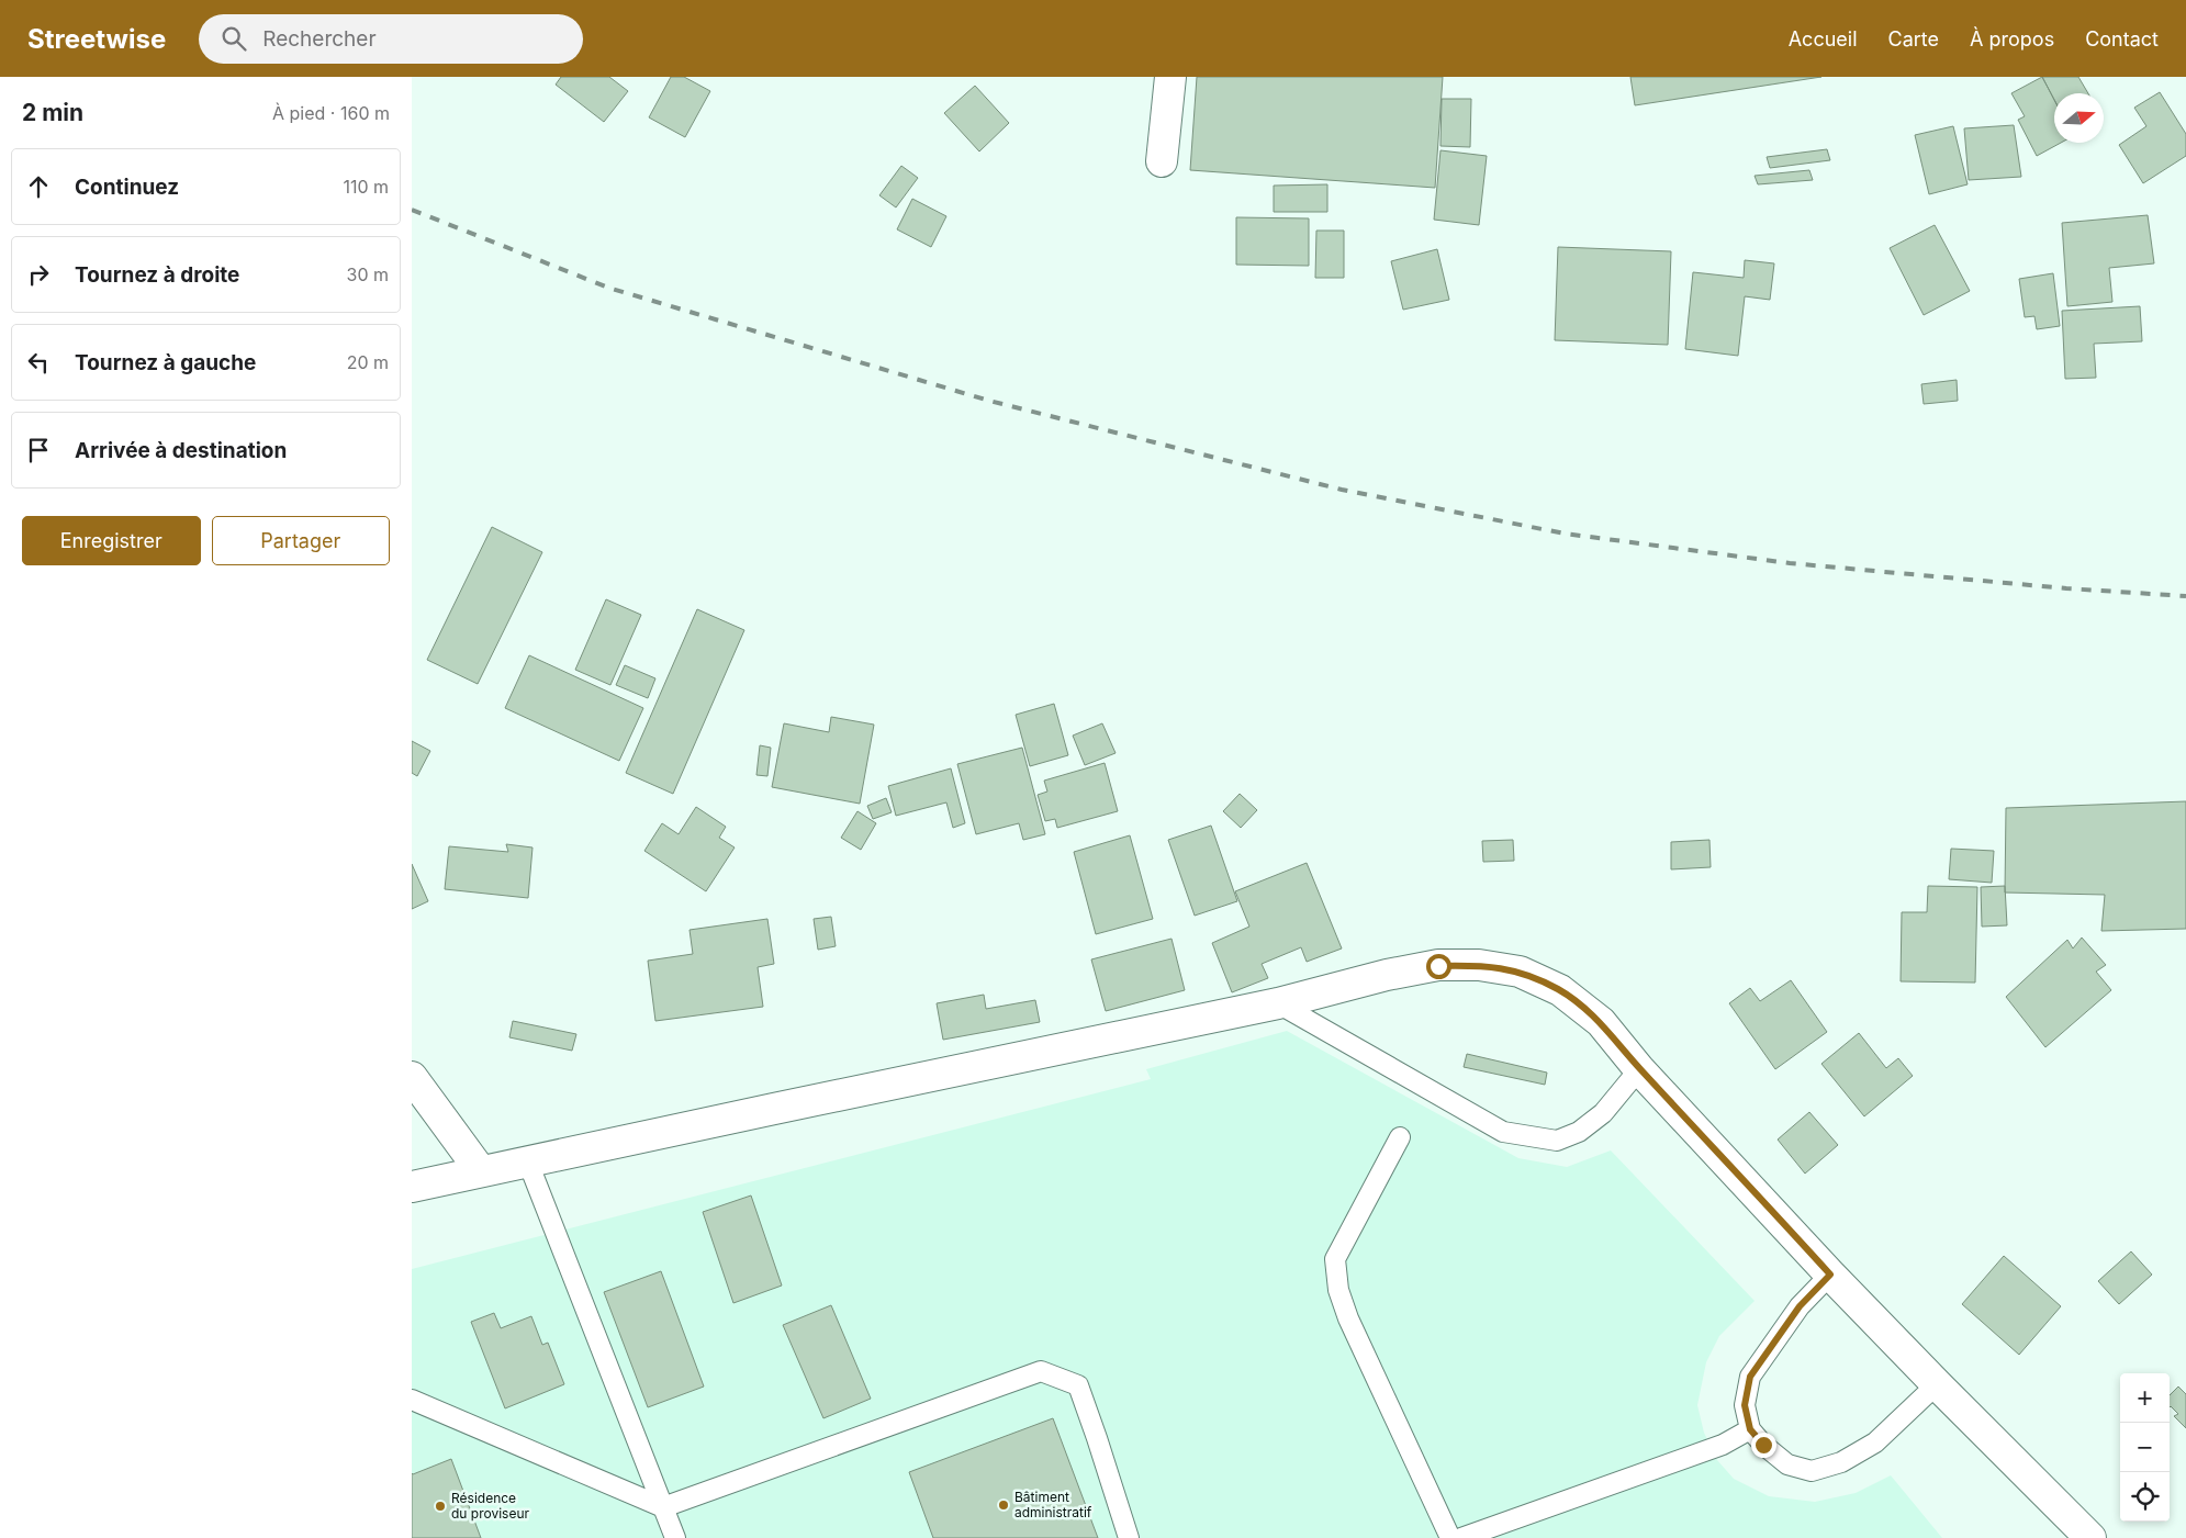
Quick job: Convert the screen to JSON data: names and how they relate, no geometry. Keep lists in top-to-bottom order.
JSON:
{
  "places": ["Bâtiment administratif", "Résidence du proviseur"],
  "north": "right",
  "page": {
    "header": "Streetwise",
    "search": "Rechercher",
    "nav": [
      "Accueil",
      "Carte",
      "À propos",
      "Contact"
    ],
    "heading": ["2 min", "À pied · 160 m"],
    "list": [
      ["Continuez", "110 m"],
      ["Tournez à droite", "30 m"],
      ["Tournez à gauche", "20 m"],
      "Arrivée à destination"
    ],
    "buttons": ["Enregistrer", "Partager"],
    "map_buttons": ["+", "−"]
  }
}
